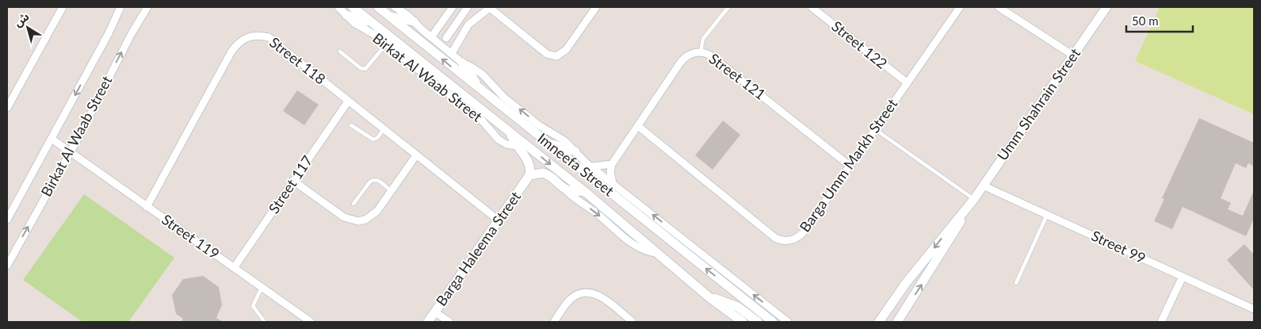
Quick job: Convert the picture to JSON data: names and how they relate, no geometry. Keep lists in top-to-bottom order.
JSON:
{
  "streets": {
    "street": [
      "Street 122",
      "Street 118",
      "Street 121",
      "Birkat Al Waab Street",
      "Umm Shahrain Street",
      "Imneefa Street",
      "Barga Umm Markh Street",
      "Street 117",
      "Street 119",
      "Street 99",
      "Barga Haleema Street"
    ]
  },
  "crossings": [
    ["Street 122", "Barga Umm Markh Street"],
    ["Street 118", "Street 117"],
    ["Street 118", "Street 119"],
    ["Street 118", "Barga Haleema Street"],
    ["Street 121", "Barga Umm Markh Street"],
    ["Birkat Al Waab Street", "Street 119"],
    ["Umm Shahrain Street", "Street 99"],
    ["Street 117", "Street 119"]
  ],
  "scale_bar": "50 m",
  "north": "top left"
}
